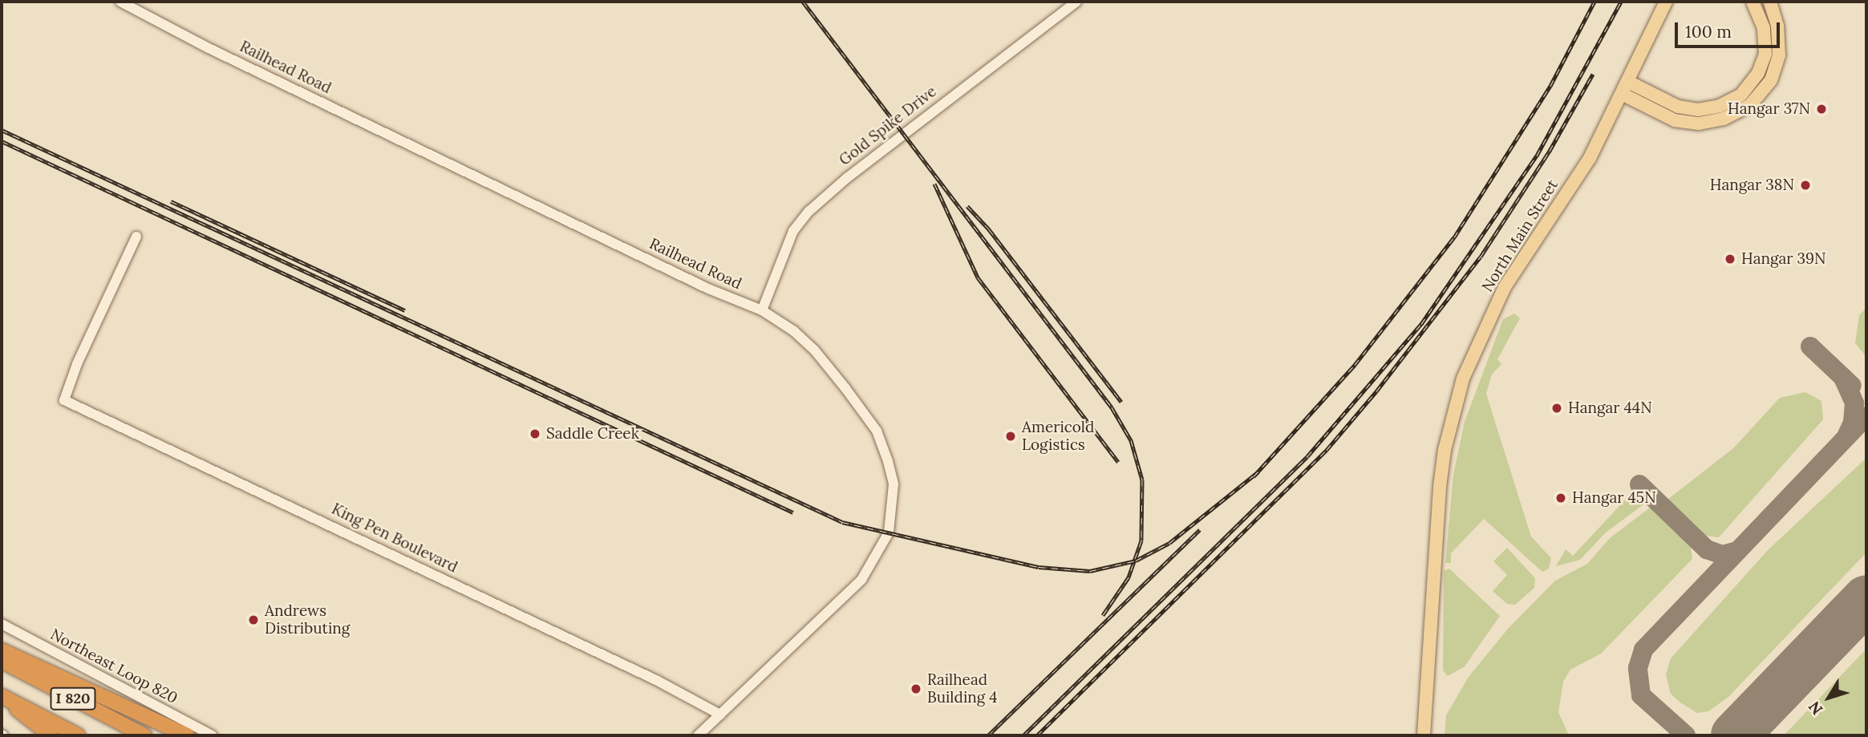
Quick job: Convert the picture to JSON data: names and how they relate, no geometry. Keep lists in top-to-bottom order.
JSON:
{
  "streets": {
    "highway": ["I 820"],
    "main road": ["North Main Street"],
    "street": [
      "Railhead Road",
      "Gold Spike Drive",
      "King Pen Boulevard",
      "Northeast Loop 820"
    ]
  },
  "crossings": [
    ["Railhead Road", "Gold Spike Drive"],
    ["Railhead Road", "King Pen Boulevard"]
  ],
  "places": [
    "Hangar 37N",
    "Hangar 38N",
    "Hangar 39N",
    "Hangar 44N",
    "Saddle Creek",
    "Americold Logistics",
    "Hangar 45N",
    "Andrews Distributing",
    "Railhead Building 4"
  ],
  "scale_bar": "100 m",
  "north": "bottom left"
}
